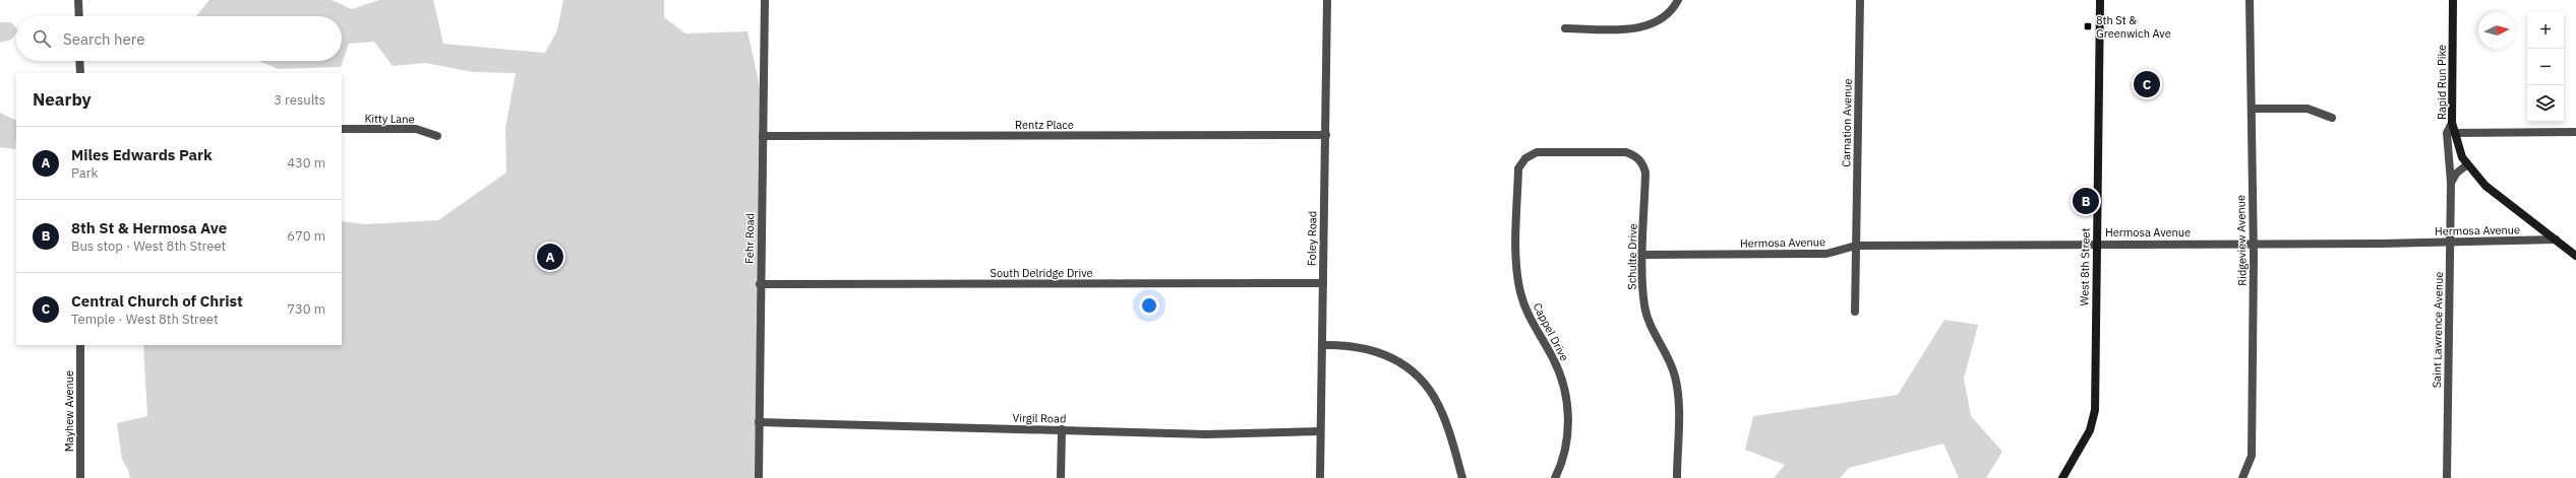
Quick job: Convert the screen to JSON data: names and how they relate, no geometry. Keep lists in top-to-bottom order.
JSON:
{
  "streets": {
    "street": [
      "Rapid Run Pike",
      "Kitty Lane",
      "Carnation Avenue",
      "Rentz Place",
      "Hermosa Avenue",
      "Fehr Road",
      "Foley Road",
      "Ridgeview Avenue",
      "Schulte Drive",
      "West 8th Street",
      "South Delridge Drive",
      "Saint Lawrence Avenue",
      "Cappel Drive",
      "Mayhew Avenue",
      "Virgil Road"
    ]
  },
  "crossings": [
    ["Rapid Run Pike", "Hermosa Avenue"],
    ["Rapid Run Pike", "Saint Lawrence Avenue"],
    ["Carnation Avenue", "Hermosa Avenue"],
    ["Rentz Place", "Fehr Road"],
    ["Rentz Place", "Foley Road"],
    ["Hermosa Avenue", "Ridgeview Avenue"],
    ["Hermosa Avenue", "Schulte Drive"],
    ["Hermosa Avenue", "West 8th Street"],
    ["Hermosa Avenue", "Saint Lawrence Avenue"],
    ["Fehr Road", "South Delridge Drive"],
    ["Fehr Road", "Virgil Road"],
    ["Foley Road", "South Delridge Drive"],
    ["Foley Road", "Virgil Road"],
    ["Schulte Drive", "Cappel Drive"]
  ],
  "places": {
    "transit": ["8th St & Greenwich Ave"]
  },
  "north": "right",
  "page": {
    "map_buttons": ["+", "−"],
    "search": "Search here",
    "pins": ["C", "B", "A"],
    "heading": ["Nearby", "3 results"],
    "list": [
      {
        "mark": "A",
        "name": "Miles Edwards Park",
        "note": "Park",
        "value": "430 m"
      },
      {
        "mark": "B",
        "name": "8th St & Hermosa Ave",
        "note": "Bus stop · West 8th Street",
        "value": "670 m"
      },
      {
        "mark": "C",
        "name": "Central Church of Christ",
        "note": "Temple · West 8th Street",
        "value": "730 m"
      }
    ]
  }
}
